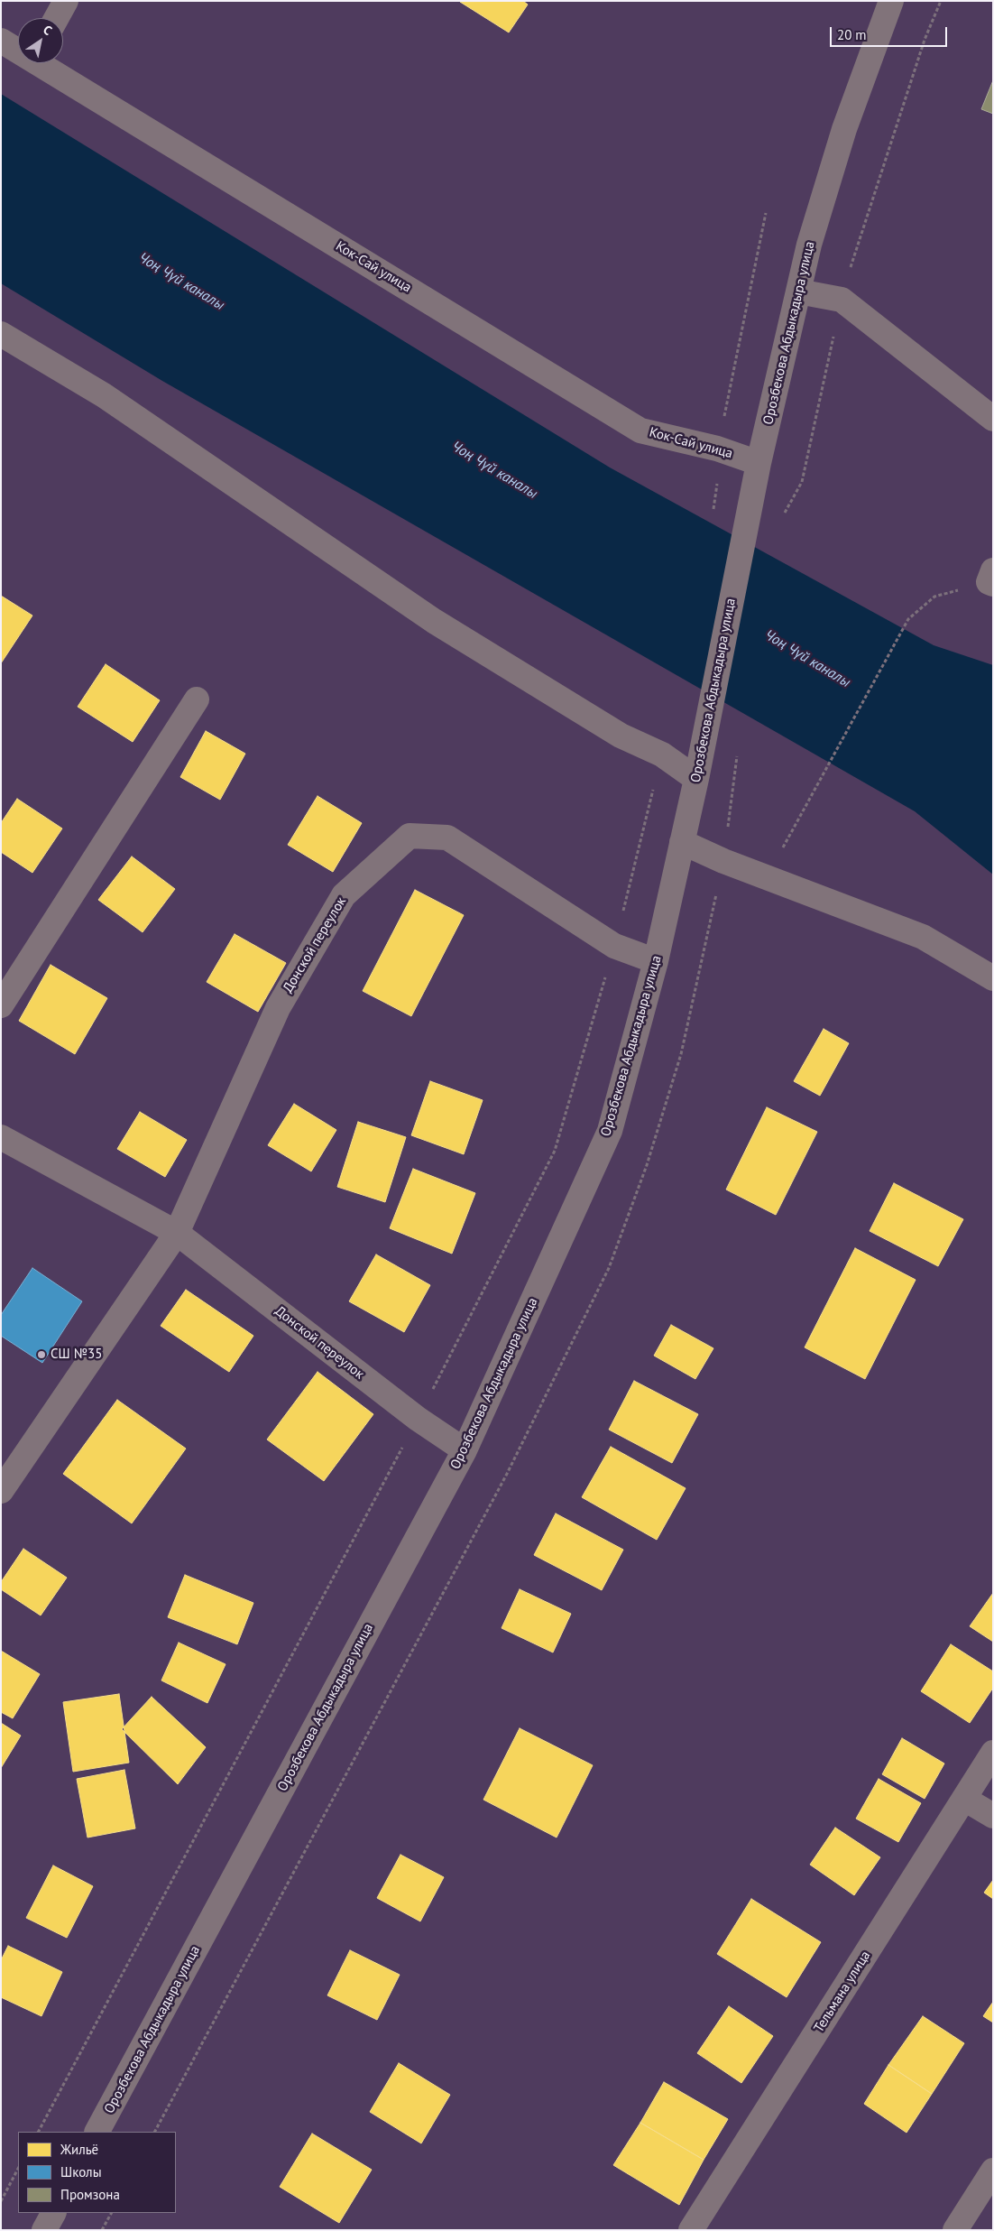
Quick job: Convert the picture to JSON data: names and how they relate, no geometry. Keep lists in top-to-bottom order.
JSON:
{
  "streets": {
    "street": [
      "Кок-Сай улица",
      "Орозбекова Абдыкадыра улица",
      "Донской переулок",
      "Тельмана улица"
    ]
  },
  "crossings": [
    ["Кок-Сай улица", "Орозбекова Абдыкадыра улица"],
    ["Орозбекова Абдыкадыра улица", "Донской переулок"]
  ],
  "water": ["Чоң Чүй каналы"],
  "places": ["СШ №35"],
  "legend": ["Жильё", "Школы", "Промзона"],
  "scale_bar": "20 m",
  "north": "top right"
}
